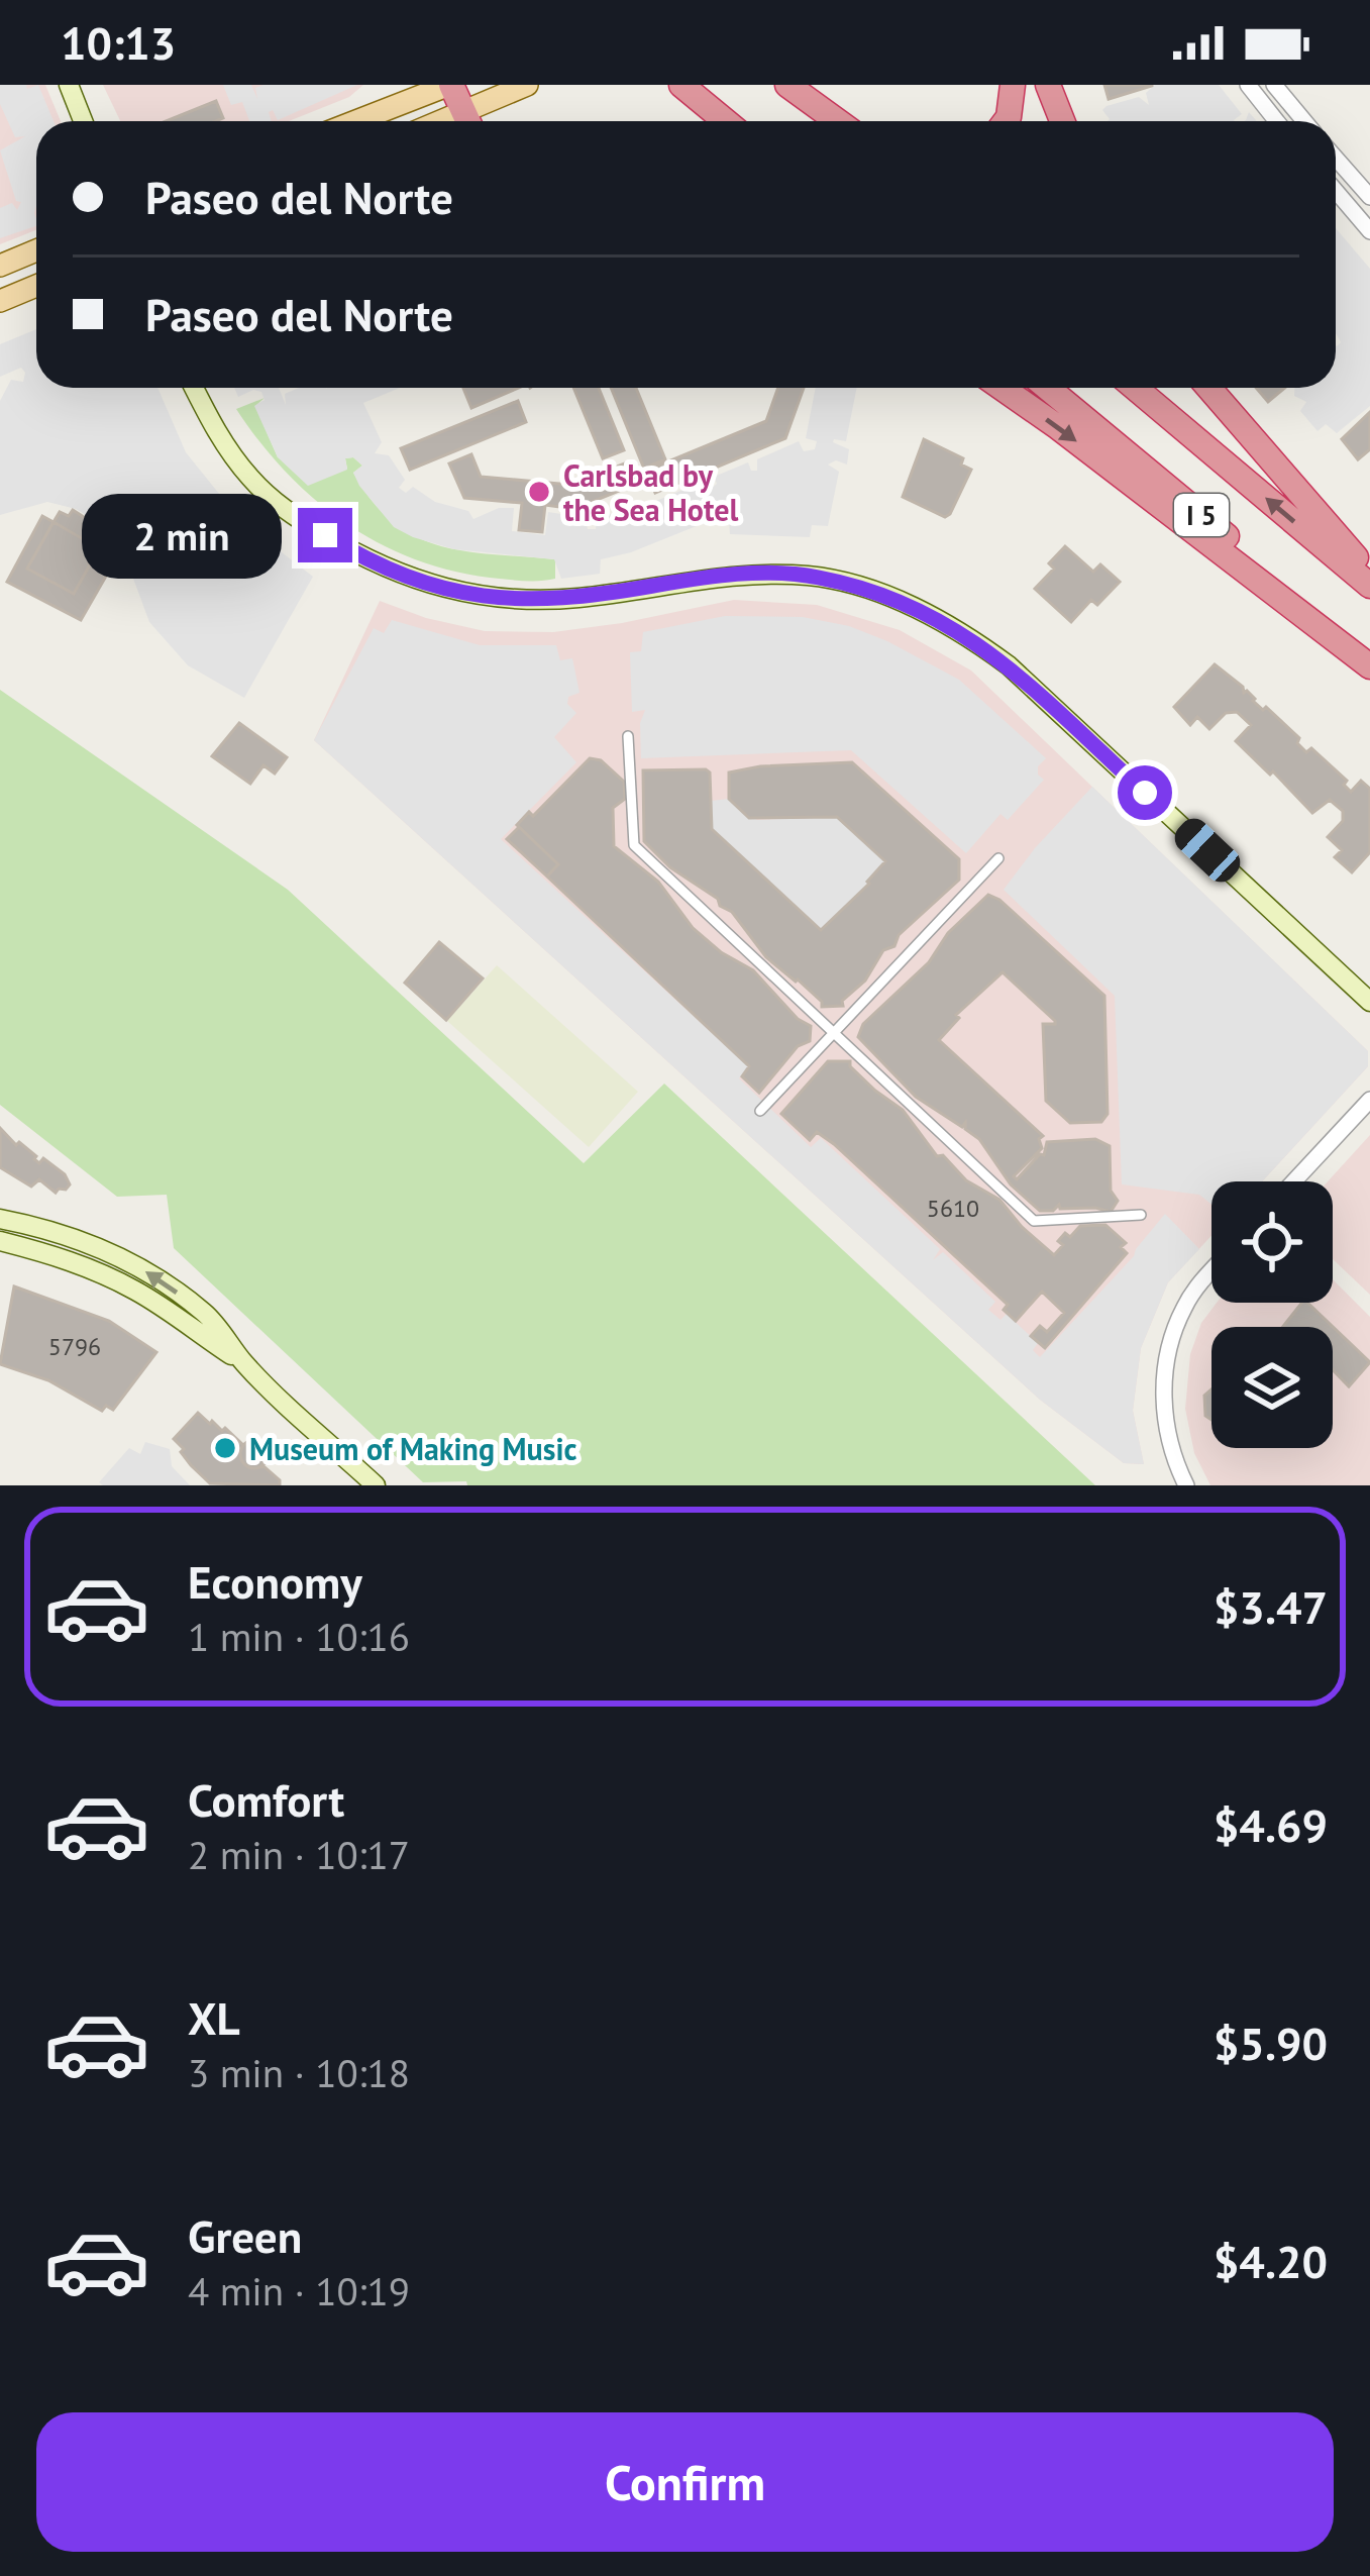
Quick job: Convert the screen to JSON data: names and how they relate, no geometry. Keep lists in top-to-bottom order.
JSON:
{
  "streets": {
    "highway": ["I 5"]
  },
  "places": ["Carlsbad by the Sea Hotel", "Museum of Making Music"],
  "house_numbers": ["5610", "5796"],
  "page": {
    "status": "10:13",
    "banner": ["Paseo del Norte", "Paseo del Norte"],
    "bubble": "2 min",
    "list": [
      {
        "name": "Economy",
        "note": "1 min · 10:16",
        "value": "$3.47"
      },
      {
        "name": "Comfort",
        "note": "2 min · 10:17",
        "value": "$4.69"
      },
      {
        "name": "XL",
        "note": "3 min · 10:18",
        "value": "$5.90"
      },
      {
        "name": "Green",
        "note": "4 min · 10:19",
        "value": "$4.20"
      }
    ],
    "buttons": "Confirm"
  }
}
